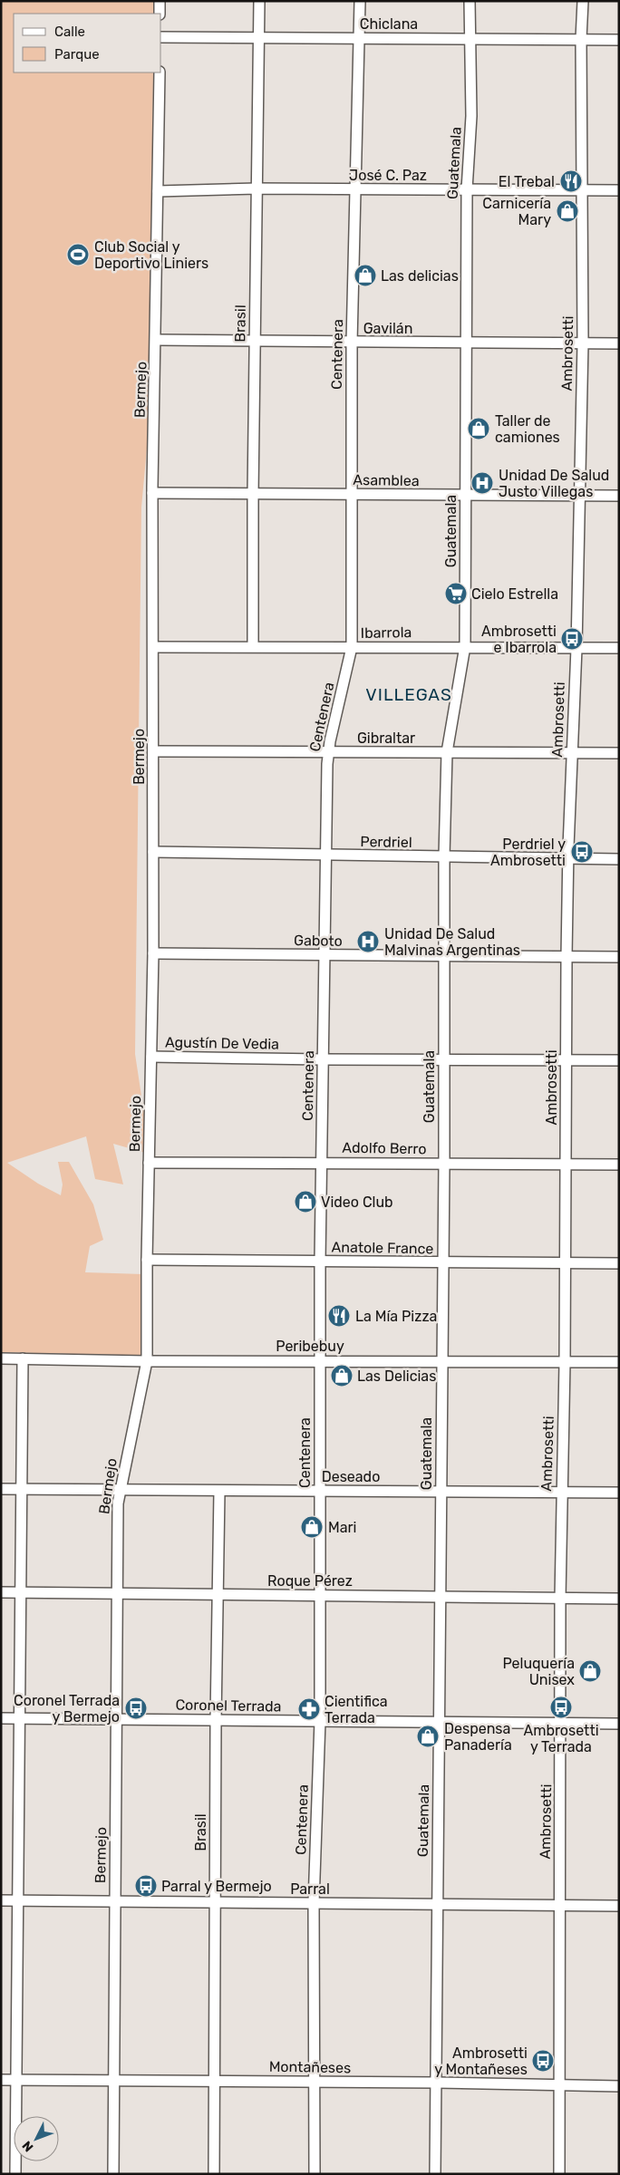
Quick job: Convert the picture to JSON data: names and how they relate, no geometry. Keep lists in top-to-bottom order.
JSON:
{
  "streets": {
    "street": [
      "Chiclana",
      "Guatemala",
      "José C. Paz",
      "Brasil",
      "Gavilán",
      "Ambrosetti",
      "Centenera",
      "Bermejo",
      "Asamblea",
      "Ibarrola",
      "Gibraltar",
      "Perdriel",
      "Gaboto",
      "Agustín De Vedia",
      "Adolfo Berro",
      "Anatole France",
      "Peribebuy",
      "Deseado",
      "Roque Pérez",
      "Coronel Terrada",
      "Parral",
      "Montañeses"
    ]
  },
  "crossings": [
    ["Chiclana", "Guatemala"],
    ["Chiclana", "Brasil"],
    ["Chiclana", "Ambrosetti"],
    ["Chiclana", "Centenera"],
    ["Guatemala", "José C. Paz"],
    ["Guatemala", "Gavilán"],
    ["Guatemala", "Asamblea"],
    ["Guatemala", "Ibarrola"],
    ["Guatemala", "Gibraltar"],
    ["Guatemala", "Perdriel"],
    ["Guatemala", "Gaboto"],
    ["Guatemala", "Agustín De Vedia"],
    ["Guatemala", "Adolfo Berro"],
    ["Guatemala", "Anatole France"],
    ["Guatemala", "Peribebuy"],
    ["Guatemala", "Deseado"],
    ["Guatemala", "Roque Pérez"],
    ["Guatemala", "Coronel Terrada"],
    ["Guatemala", "Parral"],
    ["Guatemala", "Montañeses"],
    ["José C. Paz", "Brasil"],
    ["José C. Paz", "Ambrosetti"],
    ["José C. Paz", "Centenera"],
    ["José C. Paz", "Bermejo"],
    ["Brasil", "Gavilán"],
    ["Brasil", "Asamblea"],
    ["Brasil", "Ibarrola"],
    ["Brasil", "Deseado"],
    ["Brasil", "Roque Pérez"],
    ["Brasil", "Coronel Terrada"],
    ["Brasil", "Parral"],
    ["Brasil", "Montañeses"],
    ["Gavilán", "Ambrosetti"],
    ["Gavilán", "Centenera"],
    ["Gavilán", "Bermejo"],
    ["Ambrosetti", "Asamblea"],
    ["Ambrosetti", "Ibarrola"],
    ["Ambrosetti", "Gibraltar"],
    ["Ambrosetti", "Perdriel"],
    ["Ambrosetti", "Gaboto"],
    ["Ambrosetti", "Agustín De Vedia"],
    ["Ambrosetti", "Adolfo Berro"],
    ["Ambrosetti", "Anatole France"],
    ["Ambrosetti", "Peribebuy"],
    ["Ambrosetti", "Deseado"],
    ["Ambrosetti", "Roque Pérez"],
    ["Ambrosetti", "Coronel Terrada"],
    ["Ambrosetti", "Parral"],
    ["Ambrosetti", "Montañeses"],
    ["Centenera", "Asamblea"],
    ["Centenera", "Ibarrola"],
    ["Centenera", "Gibraltar"],
    ["Centenera", "Perdriel"],
    ["Centenera", "Gaboto"],
    ["Centenera", "Agustín De Vedia"],
    ["Centenera", "Adolfo Berro"],
    ["Centenera", "Anatole France"],
    ["Centenera", "Peribebuy"],
    ["Centenera", "Deseado"],
    ["Centenera", "Roque Pérez"],
    ["Centenera", "Coronel Terrada"],
    ["Centenera", "Parral"],
    ["Centenera", "Montañeses"],
    ["Bermejo", "Asamblea"],
    ["Bermejo", "Ibarrola"],
    ["Bermejo", "Gibraltar"],
    ["Bermejo", "Perdriel"],
    ["Bermejo", "Gaboto"],
    ["Bermejo", "Agustín De Vedia"],
    ["Bermejo", "Adolfo Berro"],
    ["Bermejo", "Anatole France"],
    ["Bermejo", "Peribebuy"],
    ["Bermejo", "Deseado"],
    ["Bermejo", "Roque Pérez"],
    ["Bermejo", "Coronel Terrada"],
    ["Bermejo", "Parral"],
    ["Bermejo", "Montañeses"]
  ],
  "districts": ["VILLEGAS"],
  "places": {
    "restaurant": ["El Trebal", "La Mía Pizza"],
    "shop": [
      "Carnicería Mary",
      "Las delicias",
      "Taller de camiones",
      "Video Club",
      "Las Delicias",
      "Mari",
      "Peluquería Unisex",
      "Despensa Panadería"
    ],
    "sports": ["Club Social y Deportivo Liniers"],
    "hospital": ["Unidad De Salud Justo Villegas", "Unidad De Salud Malvinas Argentinas"],
    "supermarket": ["Cielo Estrella"],
    "bus stop": [
      "Ambrosetti e Ibarrola",
      "Perdriel y Ambrosetti",
      "Ambrosetti y Terrada",
      "Coronel Terrada y Bermejo",
      "Parral y Bermejo",
      "Ambrosetti y Montañeses"
    ],
    "pharmacy": ["Cientifica Terrada"]
  },
  "legend": ["Calle", "Parque"],
  "north": "bottom left"
}
